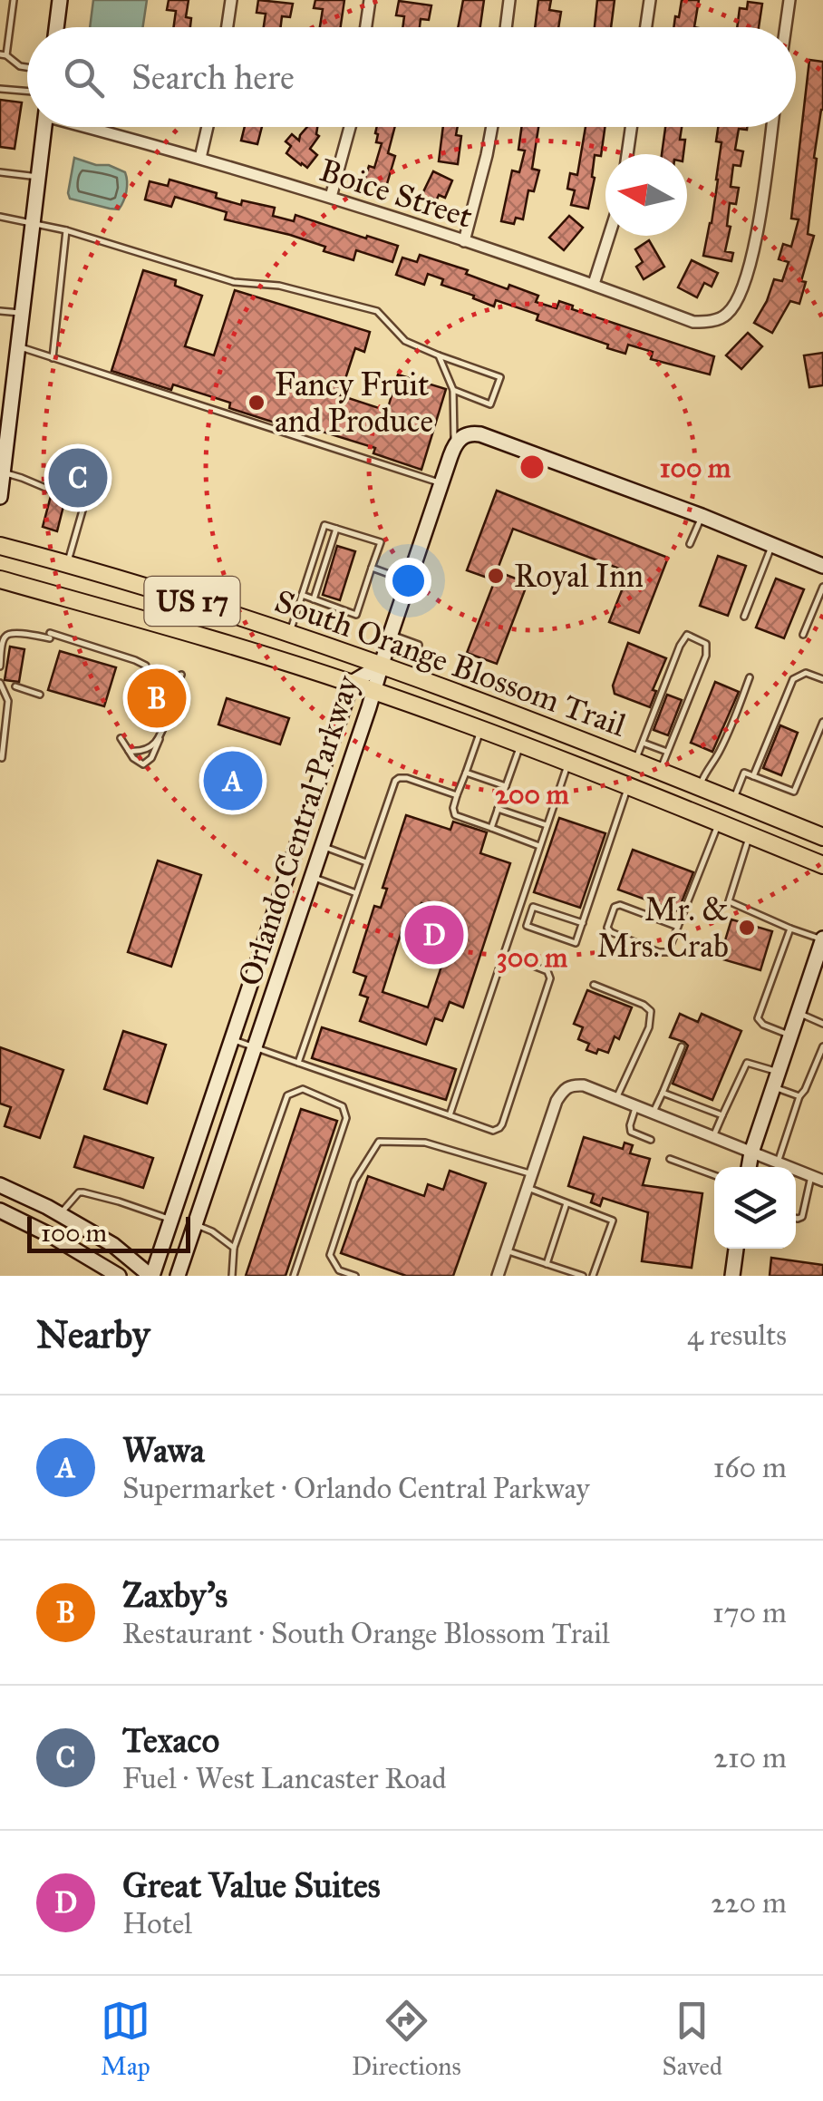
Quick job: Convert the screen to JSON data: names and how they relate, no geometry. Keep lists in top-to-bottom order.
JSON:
{
  "streets": {
    "main road": ["US 17", "South Orange Blossom Trail"],
    "street": ["Boice Street", "Orlando Central Parkway"]
  },
  "crossings": [
    ["South Orange Blossom Trail", "Orlando Central Parkway"]
  ],
  "places": ["Fancy Fruit and Produce", "Royal Inn", "Mr. & Mrs. Crab"],
  "scale_bar": "100 m",
  "north": "left",
  "page": {
    "search": "Search here",
    "pins": [
      "C",
      "B",
      "A",
      "D"
    ],
    "scale": "100 m",
    "heading": ["Nearby", "4 results"],
    "list": [
      {
        "mark": "A",
        "name": "Wawa",
        "note": "Supermarket · Orlando Central Parkway",
        "value": "160 m"
      },
      {
        "mark": "B",
        "name": "Zaxby's",
        "note": "Restaurant · South Orange Blossom Trail",
        "value": "170 m"
      },
      {
        "mark": "C",
        "name": "Texaco",
        "note": "Fuel · West Lancaster Road",
        "value": "210 m"
      },
      {
        "mark": "D",
        "name": "Great Value Suites",
        "note": "Hotel",
        "value": "220 m"
      }
    ],
    "nav": ["Map", "Directions", "Saved"]
  },
  "rings": ["100 m", "200 m", "300 m"]
}
